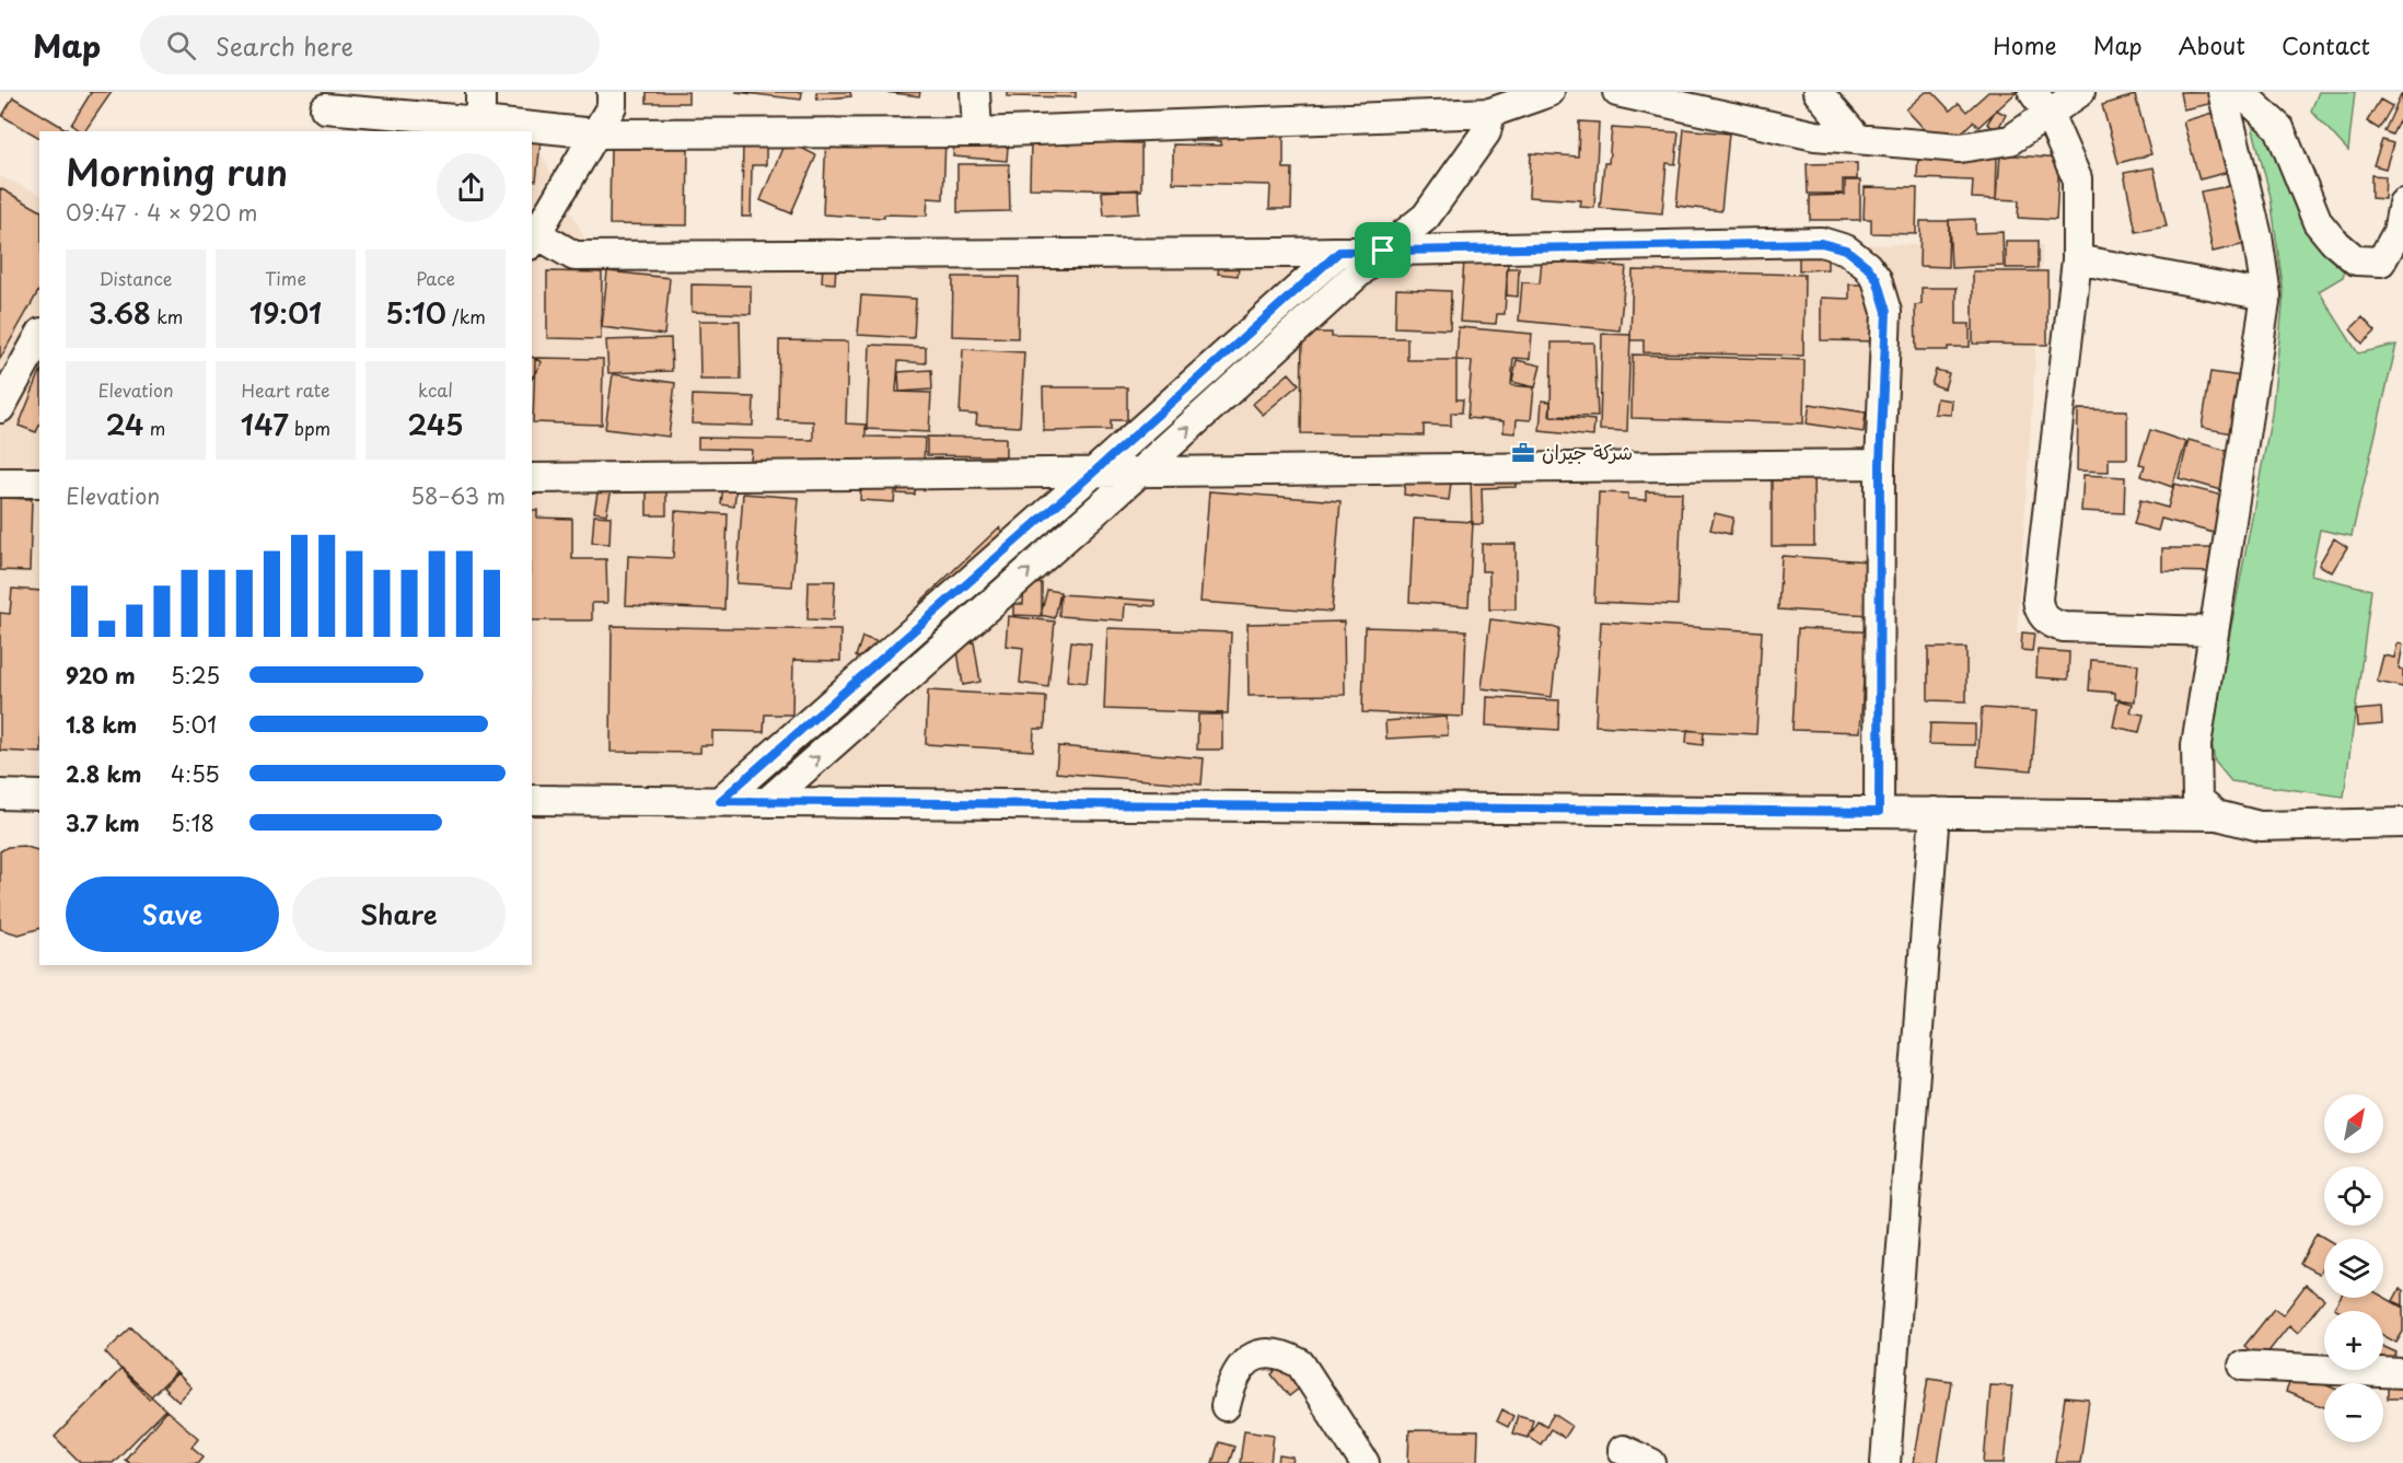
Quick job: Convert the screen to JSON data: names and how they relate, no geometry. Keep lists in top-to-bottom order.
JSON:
{
  "places": {
    "office": ["شركة جيران"]
  },
  "north": "top right",
  "page": {
    "header": "Map",
    "search": "Search here",
    "nav": [
      "Home",
      "Map",
      "About",
      "Contact"
    ],
    "heading": ["Morning run", "09:47 · 4 × 920 m"],
    "stats": [
      ["Distance", "3.68 km"],
      ["Time", "19:01"],
      ["Pace", "5:10 /km"],
      ["Elevation", "24 m"],
      ["Heart rate", "147 bpm"],
      ["kcal", "245"]
    ],
    "chart": ["Elevation", "58–63 m"],
    "list": [
      {
        "name": "920 m",
        "note": "5:25"
      },
      {
        "name": "1.8 km",
        "note": "5:01"
      },
      {
        "name": "2.8 km",
        "note": "4:55"
      },
      {
        "name": "3.7 km",
        "note": "5:18"
      }
    ],
    "buttons": ["Save", "Share"],
    "map_buttons": ["+", "−"]
  }
}
